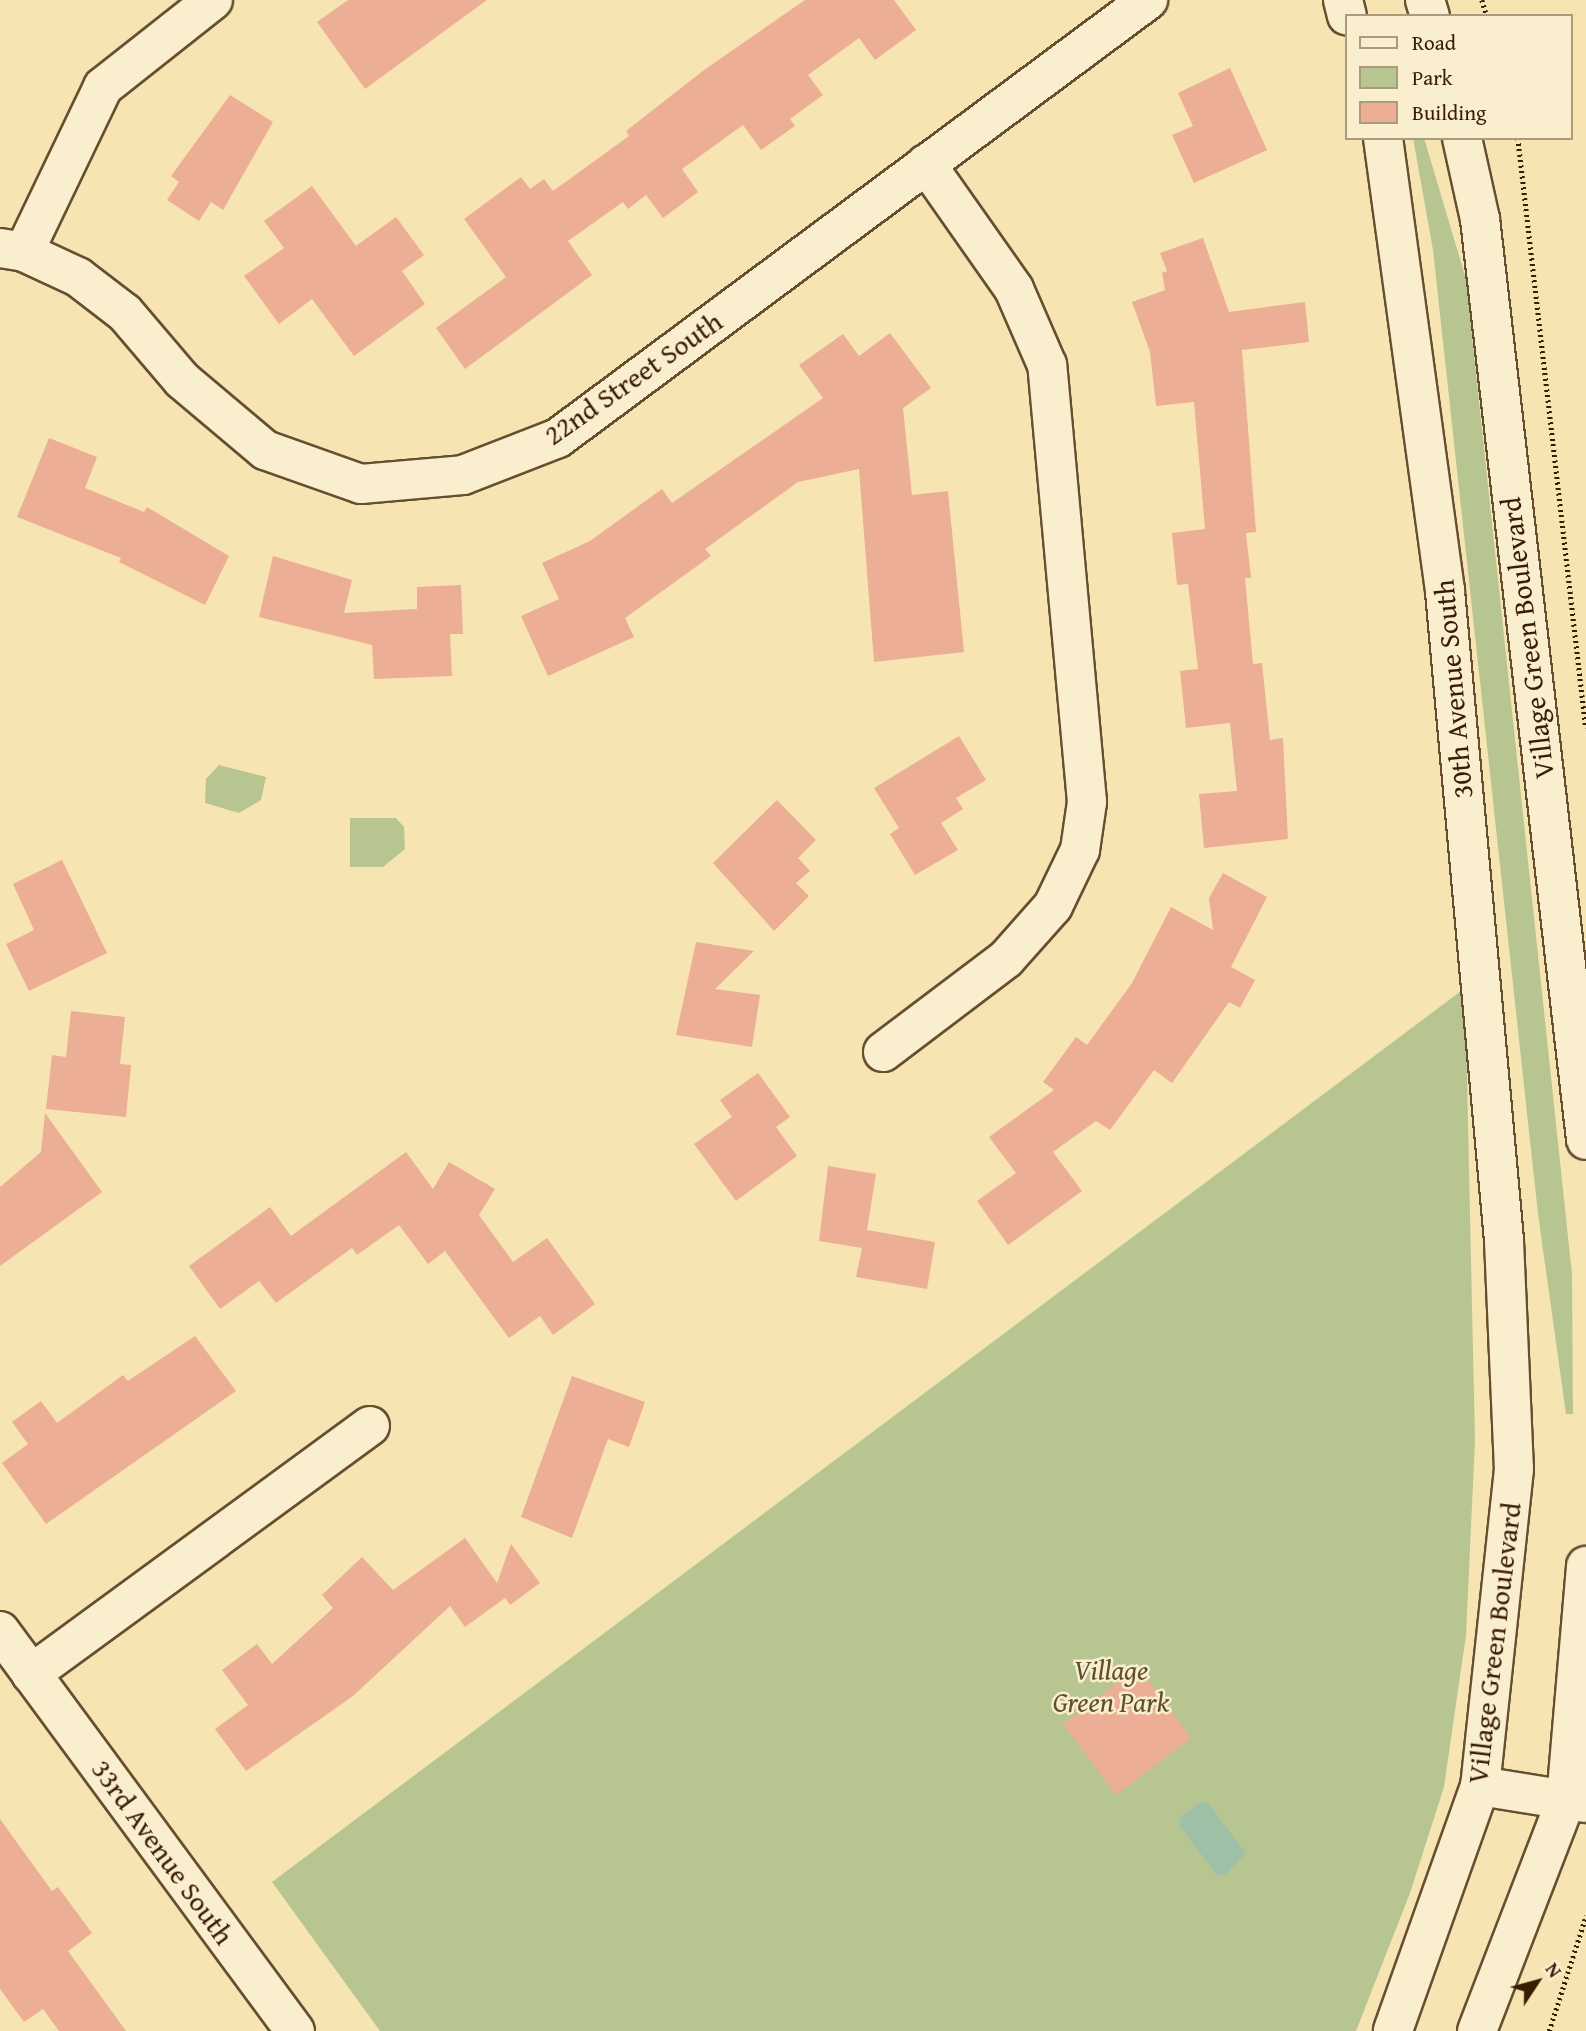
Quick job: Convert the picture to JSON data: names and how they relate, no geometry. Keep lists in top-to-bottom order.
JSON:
{
  "streets": {
    "street": [
      "22nd Street South",
      "Village Green Boulevard",
      "30th Avenue South",
      "33rd Avenue South"
    ]
  },
  "crossings": [
    ["Village Green Boulevard", "30th Avenue South"]
  ],
  "parks": ["Village Green Park"],
  "legend": ["Road", "Park", "Building"],
  "north": "top right"
}
